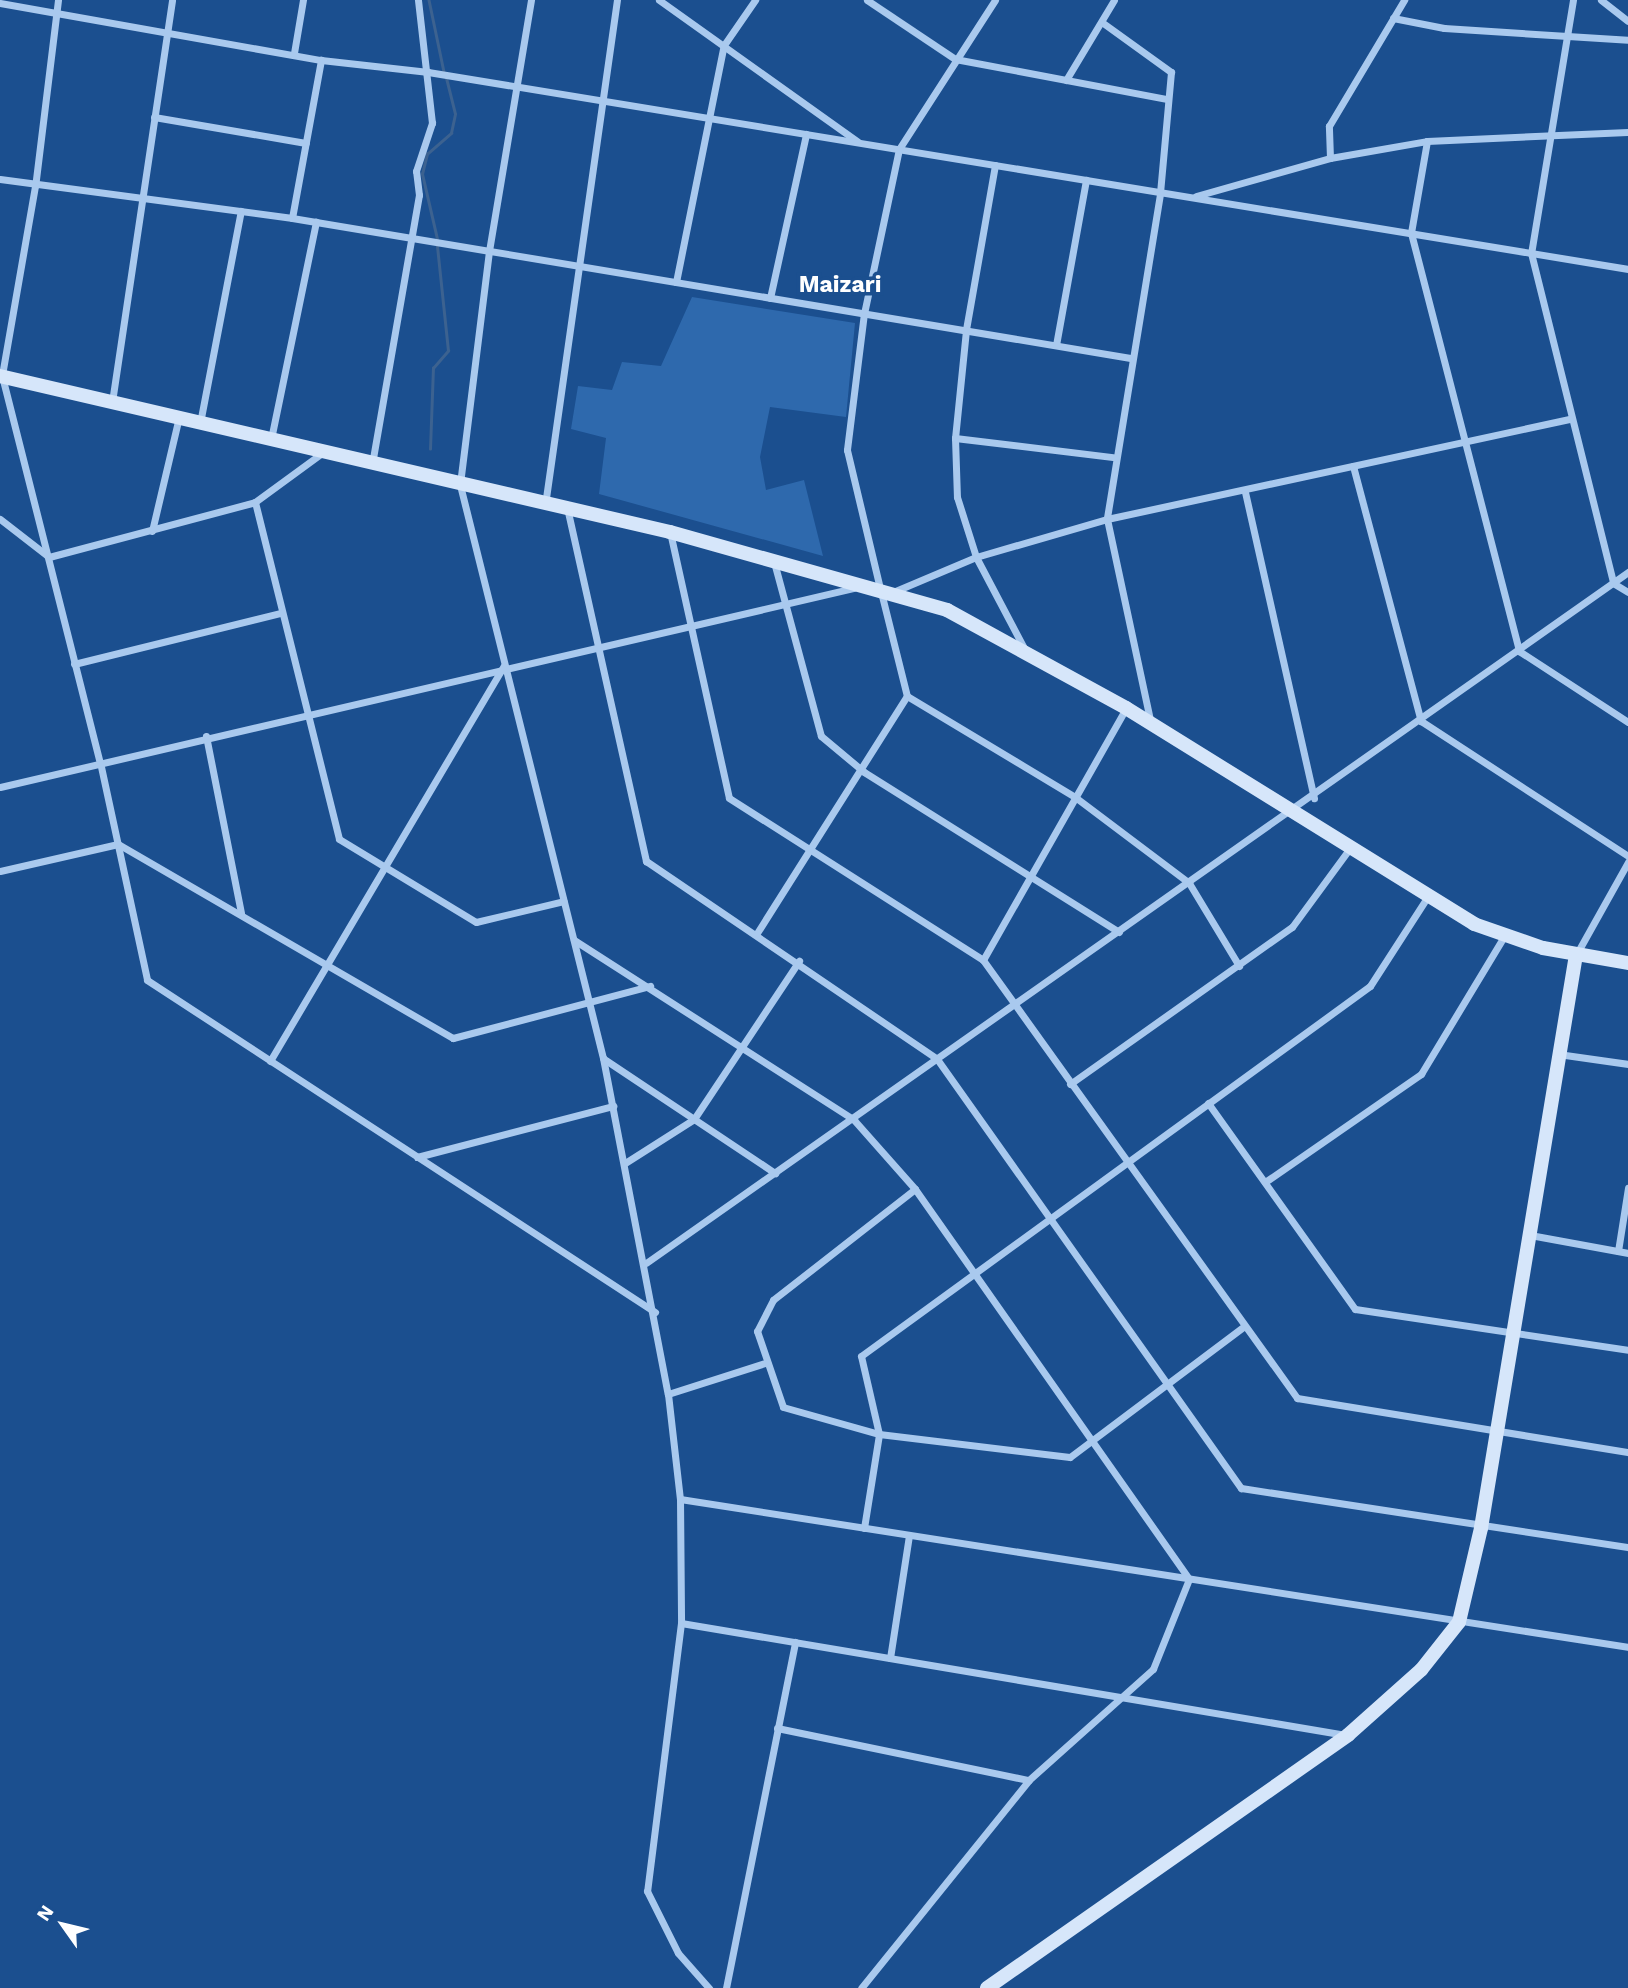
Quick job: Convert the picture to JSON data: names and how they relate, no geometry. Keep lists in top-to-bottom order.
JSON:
{
  "districts": ["Maizari"],
  "north": "top left"
}
